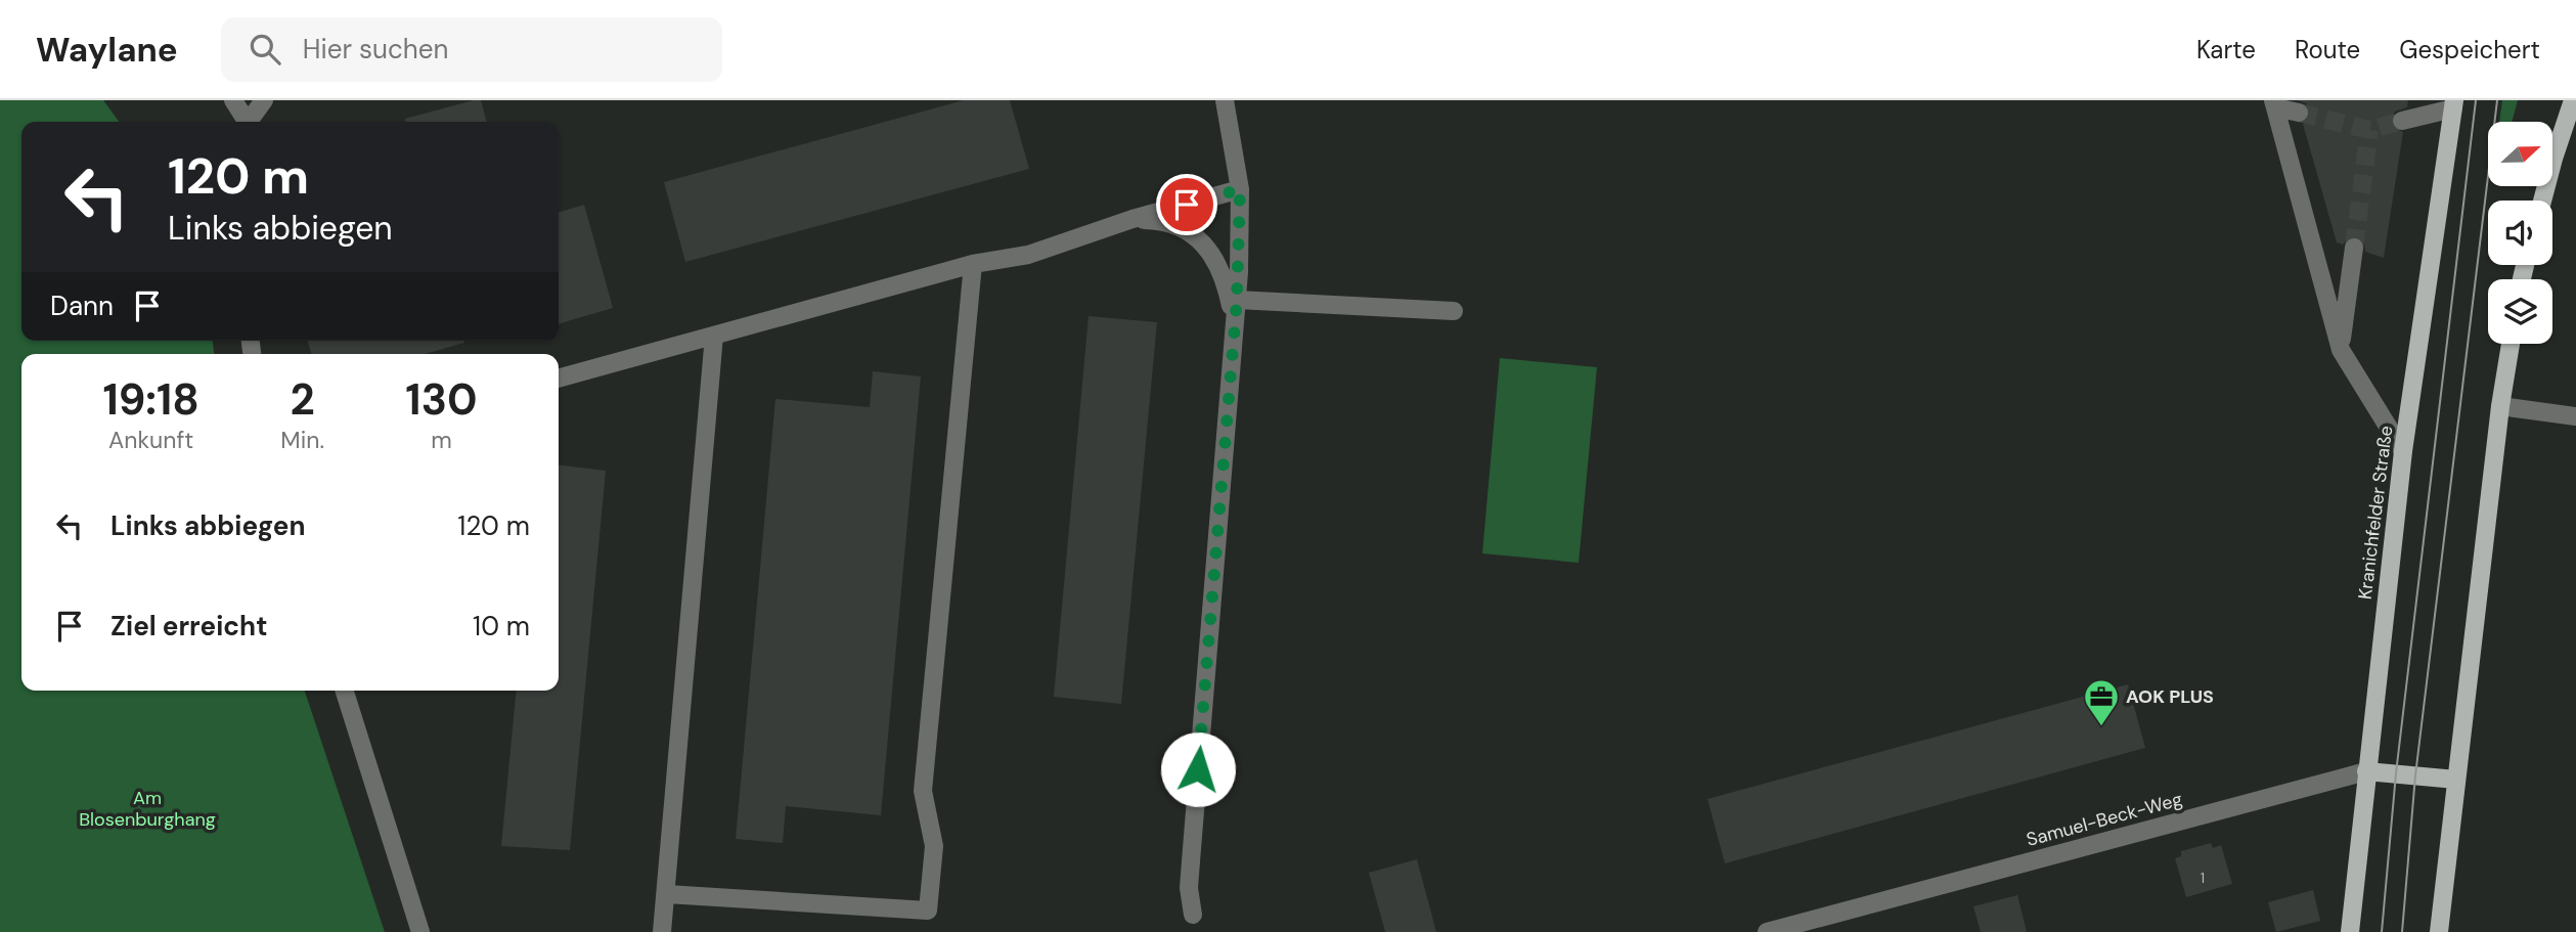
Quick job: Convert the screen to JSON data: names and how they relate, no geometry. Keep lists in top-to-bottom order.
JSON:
{
  "streets": {
    "main road": ["Kranichfelder Straße", "Samuel-Beck-Weg"]
  },
  "crossings": [
    ["Kranichfelder Straße", "Samuel-Beck-Weg"]
  ],
  "parks": ["Am Blosenburghang"],
  "places": {
    "office": ["AOK PLUS"]
  },
  "house_numbers": ["1"],
  "north": "right",
  "page": {
    "header": "Waylane",
    "search": "Hier suchen",
    "nav": ["Karte", "Route", "Gespeichert"],
    "turn": ["120 m", "Links abbiegen"],
    "then": "Dann",
    "eta": [
      "19:18",
      "Ankunft",
      "2",
      "Min.",
      "130",
      "m"
    ],
    "list": [
      {
        "name": "Links abbiegen",
        "value": "120 m"
      },
      {
        "name": "Ziel erreicht",
        "value": "10 m"
      }
    ]
  }
}
